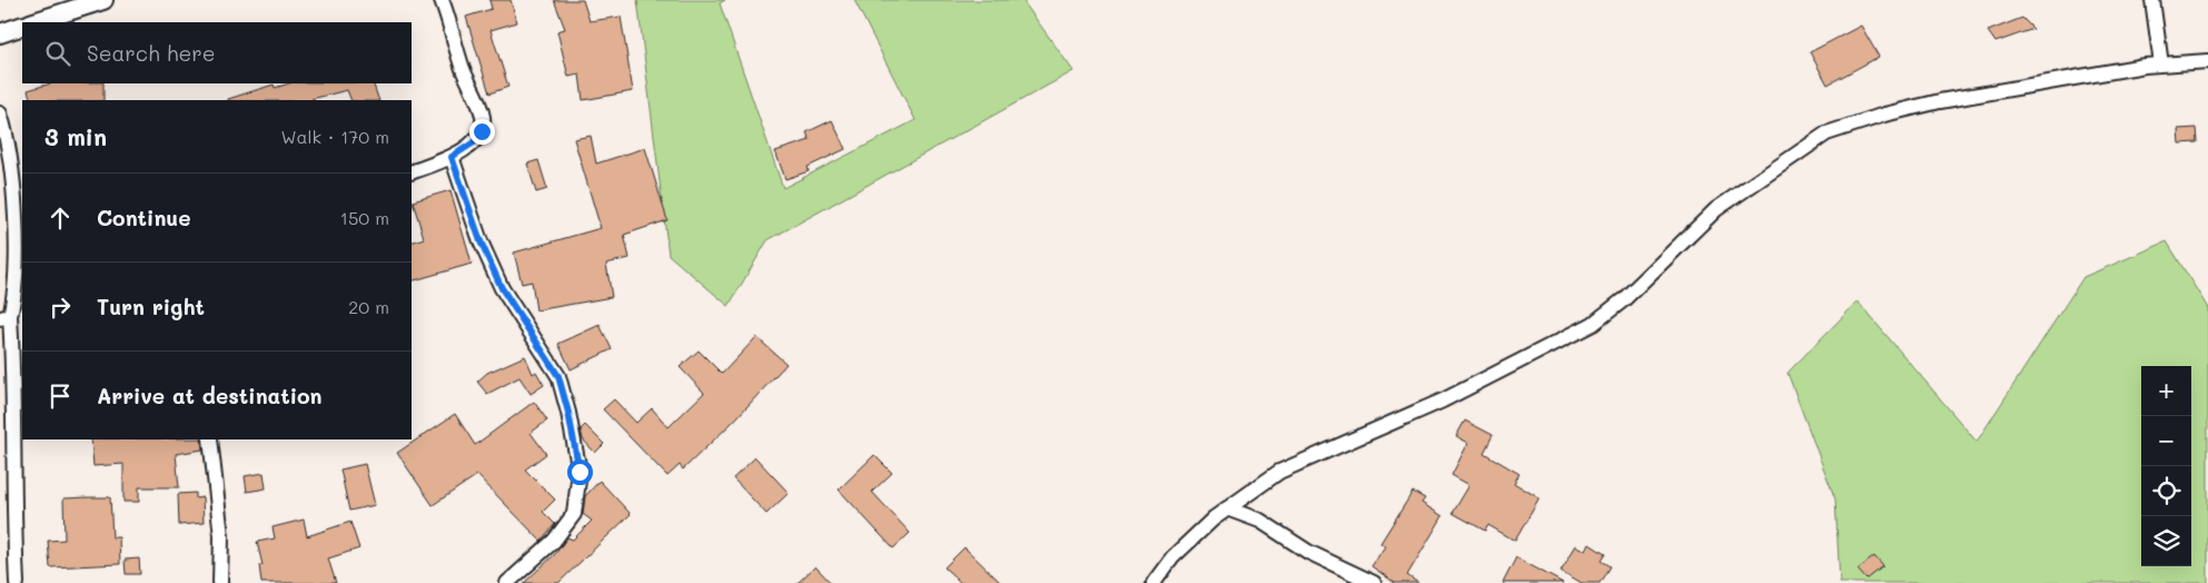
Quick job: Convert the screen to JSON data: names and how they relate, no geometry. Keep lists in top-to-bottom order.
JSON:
{
  "page": {
    "search": "Search here",
    "heading": ["3 min", "Walk · 170 m"],
    "list": [
      ["Continue", "150 m"],
      ["Turn right", "20 m"],
      "Arrive at destination"
    ],
    "map_buttons": ["+", "−"]
  }
}
